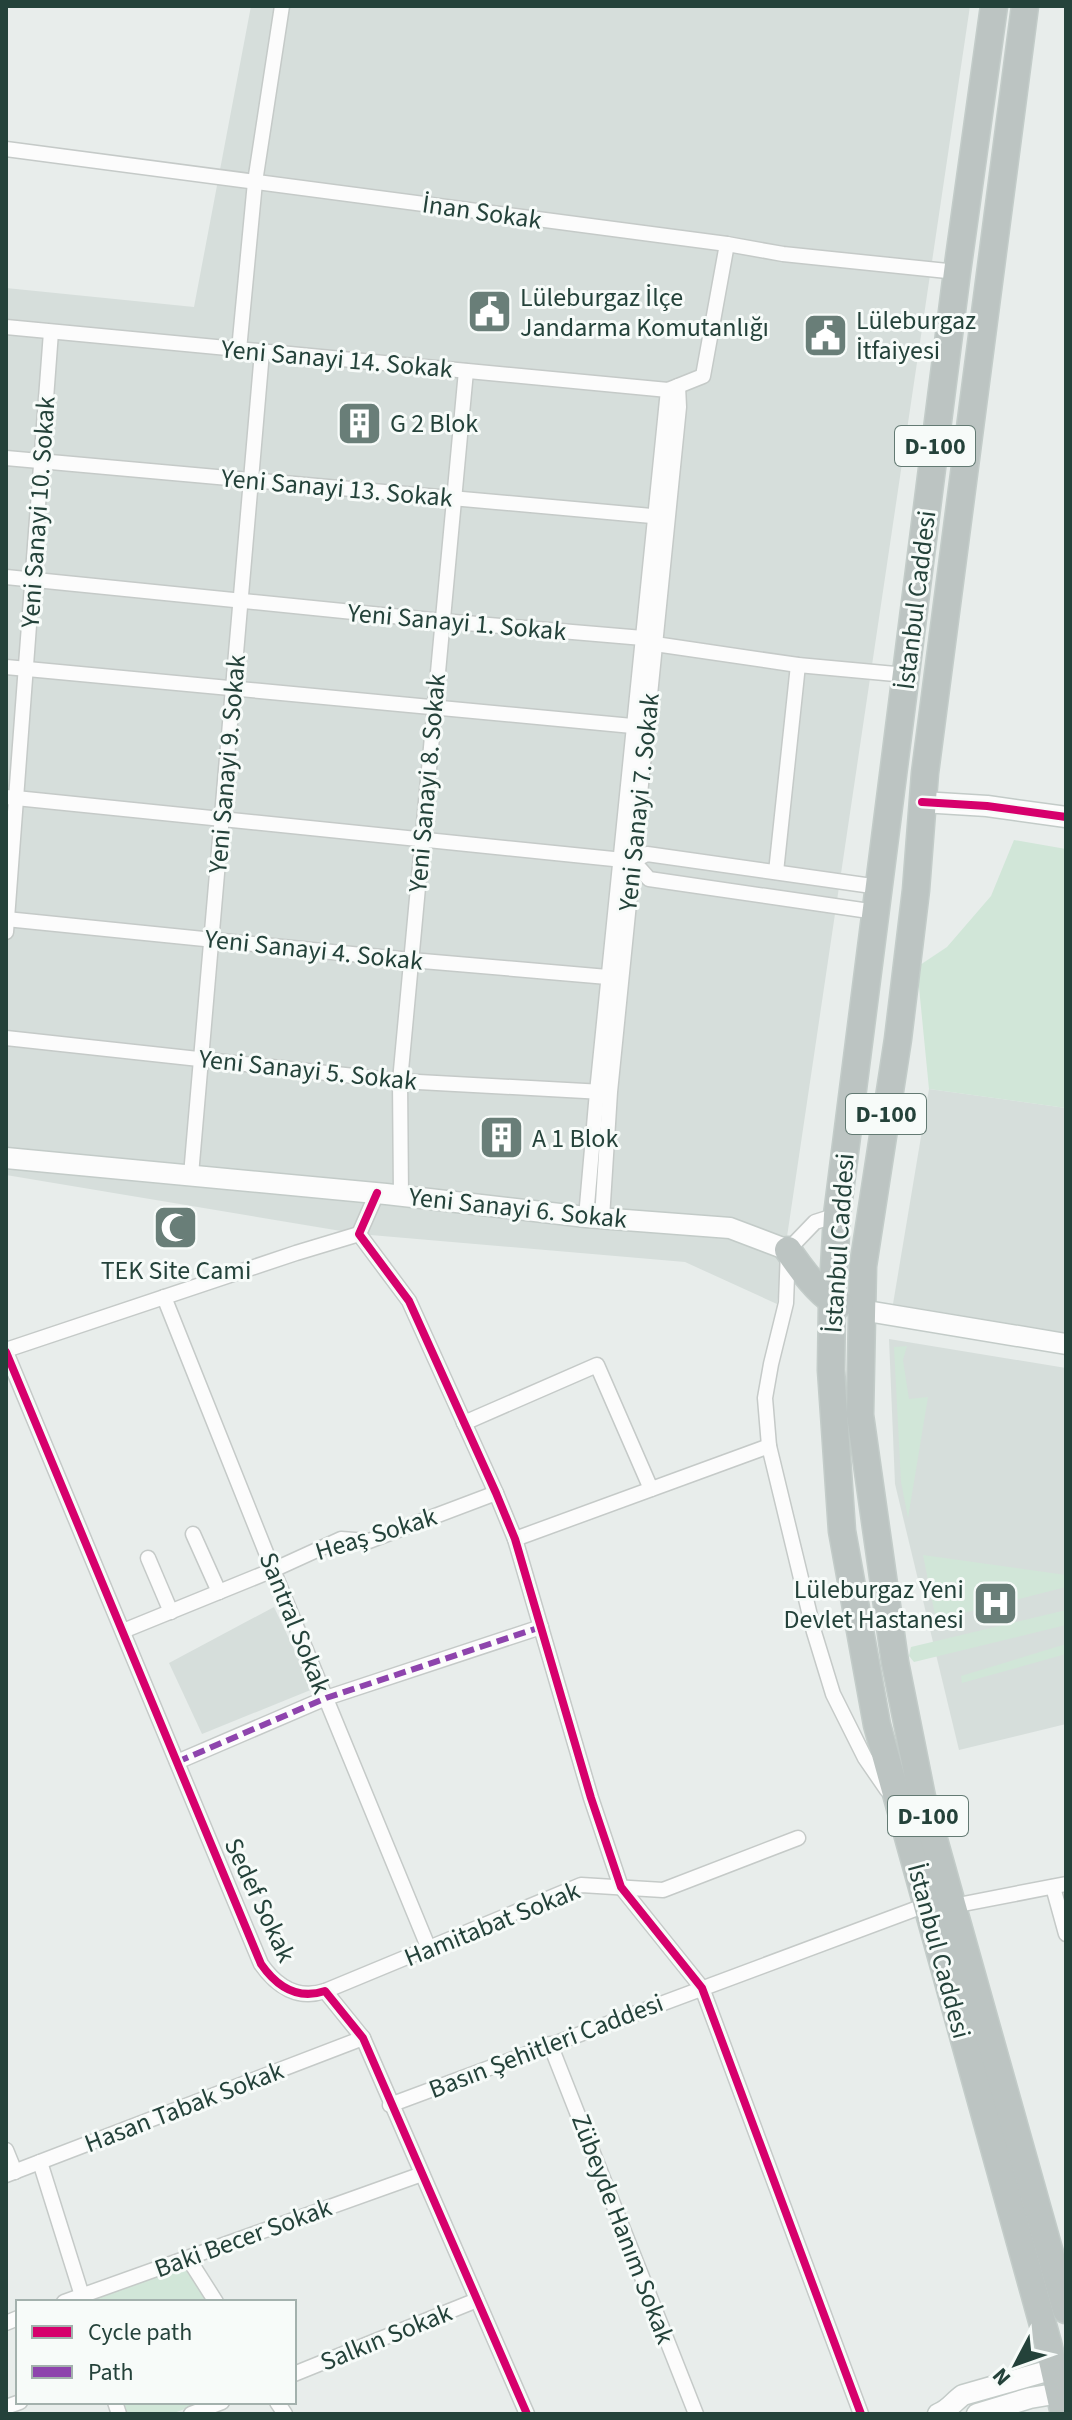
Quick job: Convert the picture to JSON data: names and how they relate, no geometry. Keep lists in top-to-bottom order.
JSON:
{
  "streets": {
    "highway": ["D-100", "İstanbul Caddesi"],
    "street": [
      "İnan Sokak",
      "Yeni Sanayi 14. Sokak",
      "Yeni Sanayi 13. Sokak",
      "Yeni Sanayi 10. Sokak",
      "Yeni Sanayi 1. Sokak",
      "Yeni Sanayi 9. Sokak",
      "Yeni Sanayi 8. Sokak",
      "Yeni Sanayi 7. Sokak",
      "Yeni Sanayi 4. Sokak",
      "Yeni Sanayi 5. Sokak",
      "Yeni Sanayi 6. Sokak",
      "Heaş Sokak",
      "Santral Sokak",
      "Sedef Sokak",
      "Hamitabat Sokak",
      "Basın Şehitleri Caddesi",
      "Hasan Tabak Sokak",
      "Zübeyde Hanım Sokak",
      "Baki Becer Sokak",
      "Salkın Sokak"
    ]
  },
  "crossings": [
    ["İnan Sokak", "İstanbul Caddesi"],
    ["Yeni Sanayi 14. Sokak", "Yeni Sanayi 10. Sokak"],
    ["Yeni Sanayi 14. Sokak", "Yeni Sanayi 9. Sokak"],
    ["Yeni Sanayi 14. Sokak", "Yeni Sanayi 8. Sokak"],
    ["Yeni Sanayi 14. Sokak", "Yeni Sanayi 7. Sokak"],
    ["Yeni Sanayi 13. Sokak", "Yeni Sanayi 10. Sokak"],
    ["Yeni Sanayi 13. Sokak", "Yeni Sanayi 9. Sokak"],
    ["Yeni Sanayi 13. Sokak", "Yeni Sanayi 8. Sokak"],
    ["Yeni Sanayi 13. Sokak", "Yeni Sanayi 7. Sokak"],
    ["Yeni Sanayi 10. Sokak", "Yeni Sanayi 1. Sokak"],
    ["Yeni Sanayi 10. Sokak", "Yeni Sanayi 4. Sokak"],
    ["İstanbul Caddesi", "Yeni Sanayi 1. Sokak"],
    ["İstanbul Caddesi", "Basın Şehitleri Caddesi"],
    ["Yeni Sanayi 1. Sokak", "Yeni Sanayi 9. Sokak"],
    ["Yeni Sanayi 1. Sokak", "Yeni Sanayi 8. Sokak"],
    ["Yeni Sanayi 1. Sokak", "Yeni Sanayi 7. Sokak"],
    ["Yeni Sanayi 9. Sokak", "Yeni Sanayi 4. Sokak"],
    ["Yeni Sanayi 9. Sokak", "Yeni Sanayi 5. Sokak"],
    ["Yeni Sanayi 9. Sokak", "Yeni Sanayi 6. Sokak"],
    ["Yeni Sanayi 8. Sokak", "Yeni Sanayi 4. Sokak"],
    ["Yeni Sanayi 8. Sokak", "Yeni Sanayi 5. Sokak"],
    ["Yeni Sanayi 8. Sokak", "Yeni Sanayi 6. Sokak"],
    ["Yeni Sanayi 7. Sokak", "Yeni Sanayi 4. Sokak"],
    ["Yeni Sanayi 7. Sokak", "Yeni Sanayi 5. Sokak"],
    ["Yeni Sanayi 7. Sokak", "Yeni Sanayi 6. Sokak"],
    ["Heaş Sokak", "Santral Sokak"],
    ["Heaş Sokak", "Sedef Sokak"],
    ["Santral Sokak", "Hamitabat Sokak"],
    ["Sedef Sokak", "Hamitabat Sokak"],
    ["Basın Şehitleri Caddesi", "Zübeyde Hanım Sokak"]
  ],
  "places": {
    "public building": ["Lüleburgaz İlçe Jandarma Komutanlığı", "Lüleburgaz İtfaiyesi"],
    "building": ["G 2 Blok", "A 1 Blok"],
    "mosque": ["TEK Site Cami"],
    "hospital": ["Lüleburgaz Yeni Devlet Hastanesi"]
  },
  "legend": ["Cycle path", "Path"],
  "north": "bottom left"
}
